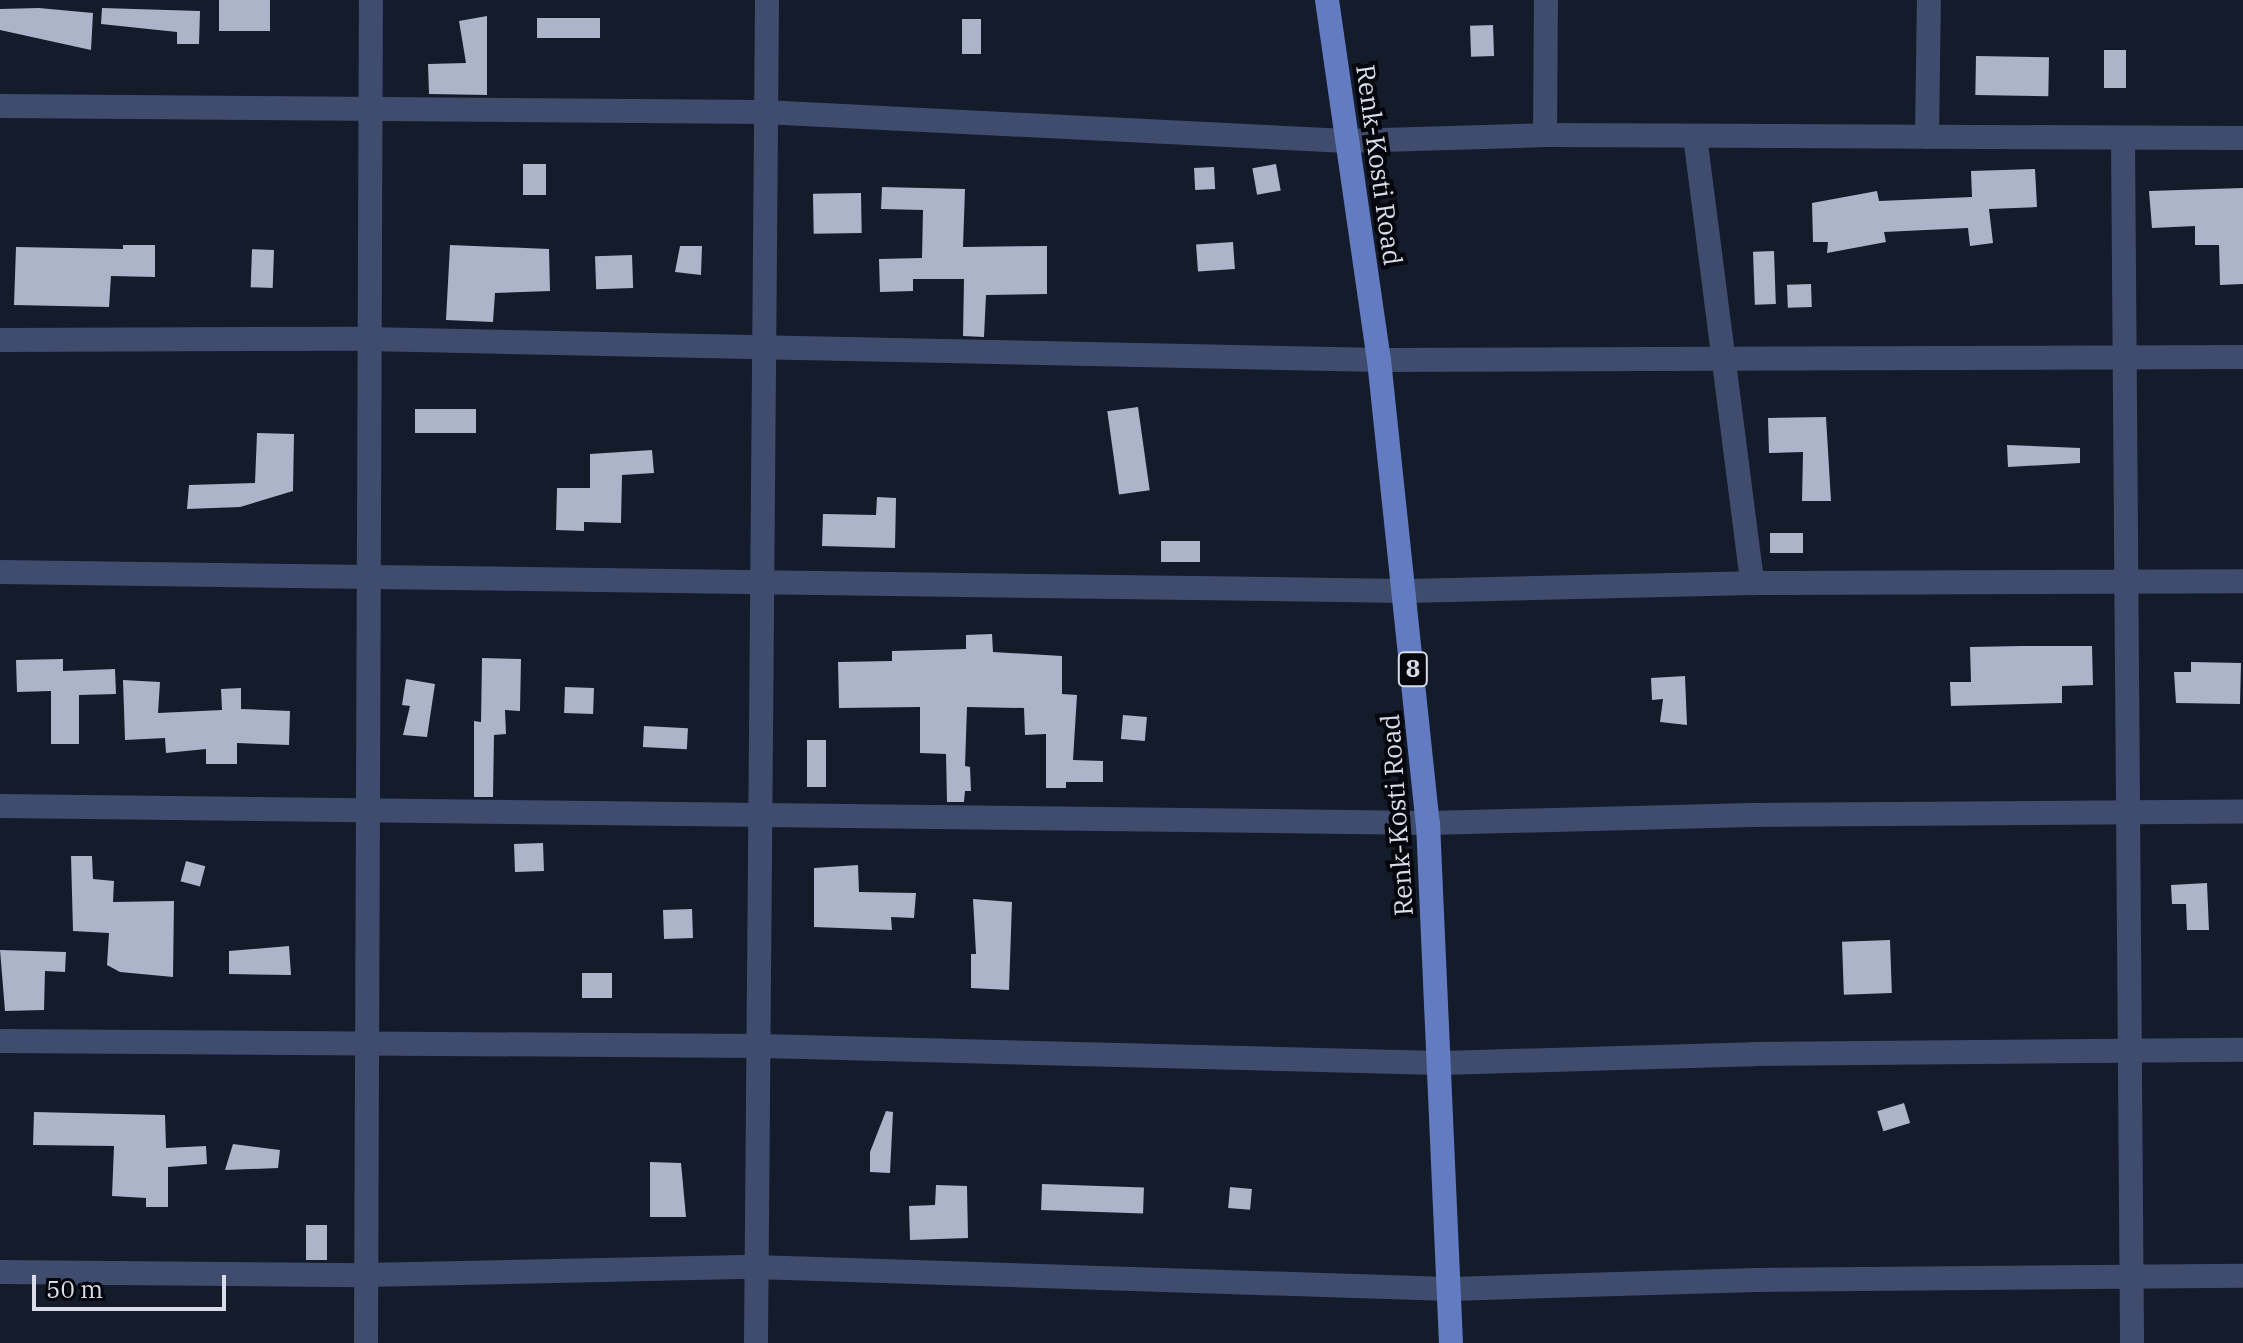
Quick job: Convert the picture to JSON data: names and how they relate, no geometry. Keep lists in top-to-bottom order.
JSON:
{
  "streets": {
    "main road": ["Renk-Kosti Road", "8"]
  },
  "scale_bar": "50 m"
}
